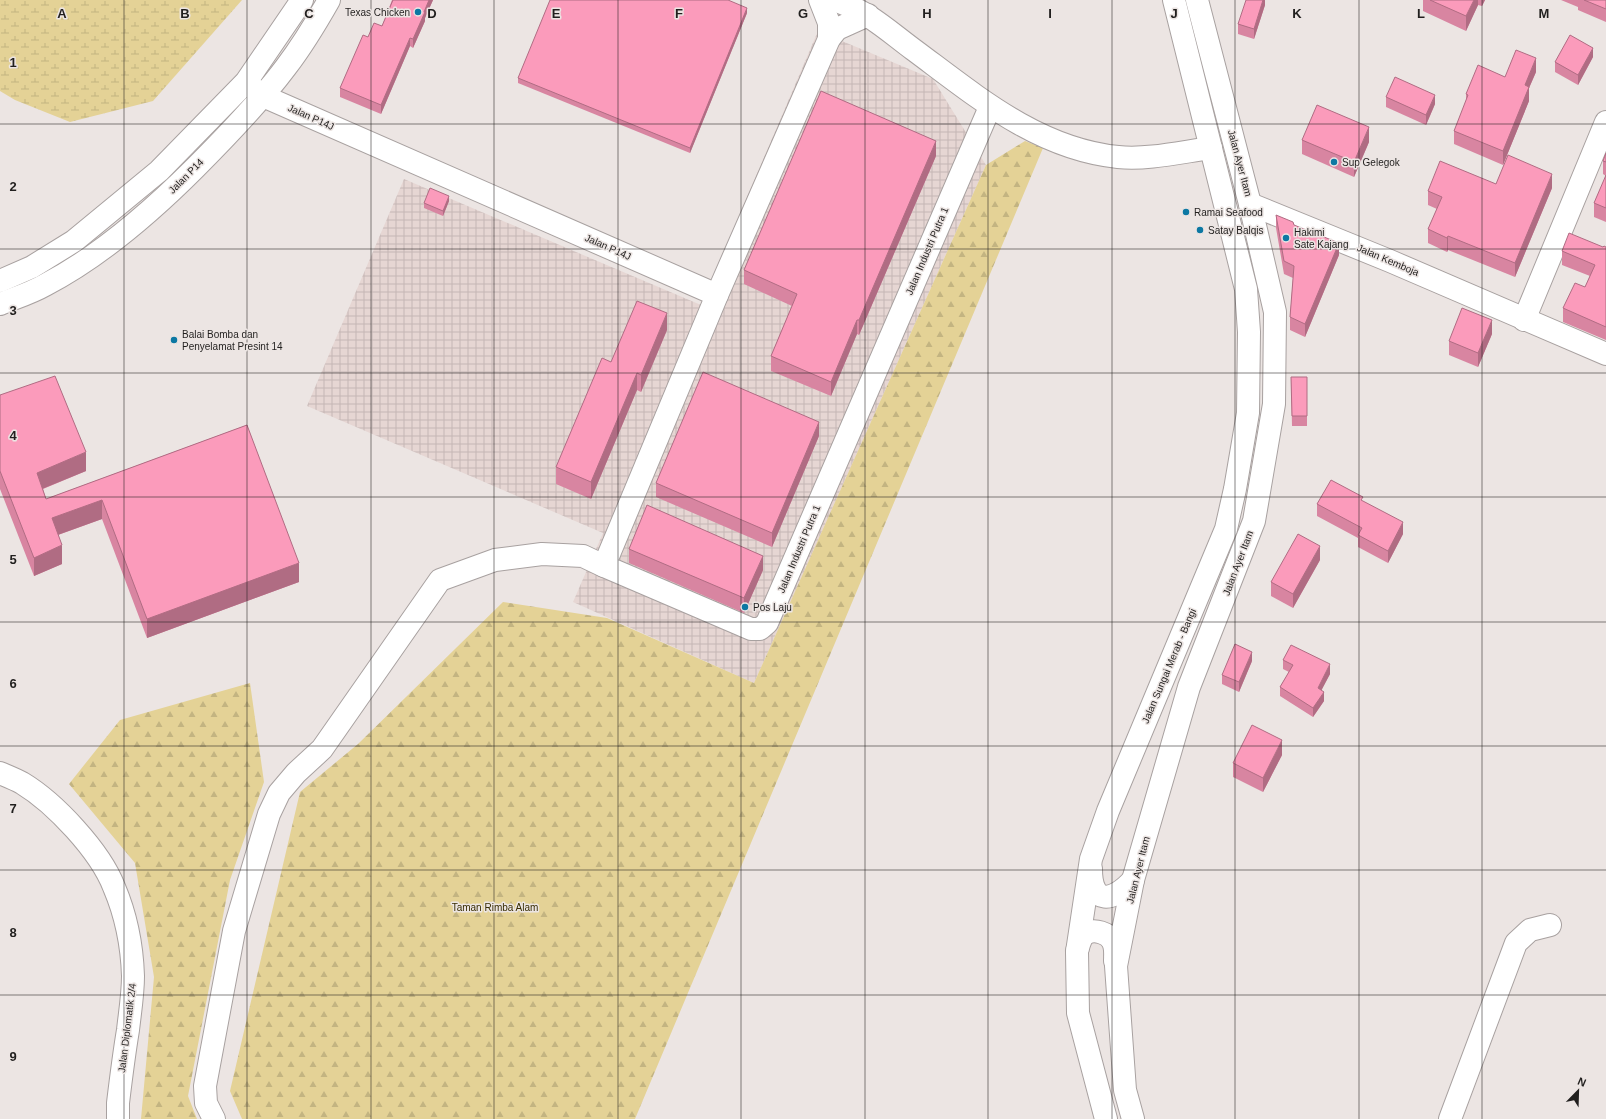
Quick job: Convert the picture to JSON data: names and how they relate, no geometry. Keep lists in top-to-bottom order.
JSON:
{
  "streets": {
    "street": [
      "Jalan P14J",
      "Jalan Ayer Itam",
      "Jalan P14",
      "Jalan Industri Putra 1",
      "Jalan Kemboja",
      "Jalan Sungai Merab - Bangi",
      "Jalan Diplomatik 2/4"
    ]
  },
  "crossings": [
    ["Jalan P14J", "Jalan P14"],
    ["Jalan Ayer Itam", "Jalan Kemboja"]
  ],
  "parks": ["Taman Rimba Alam"],
  "places": [
    "Texas Chicken",
    "Sup Gelegok",
    "Ramai Seafood",
    "Satay Balqis",
    "Hakimi Sate Kajang",
    "Balai Bomba dan Penyelamat Presint 14",
    "Pos Laju"
  ],
  "north": "top right",
  "grid": {
    "columns": [
      "A",
      "B",
      "C",
      "D",
      "E",
      "F",
      "G",
      "H",
      "I",
      "J",
      "K",
      "L",
      "M"
    ],
    "rows": [
      "1",
      "2",
      "3",
      "4",
      "5",
      "6",
      "7",
      "8",
      "9"
    ]
  }
}
